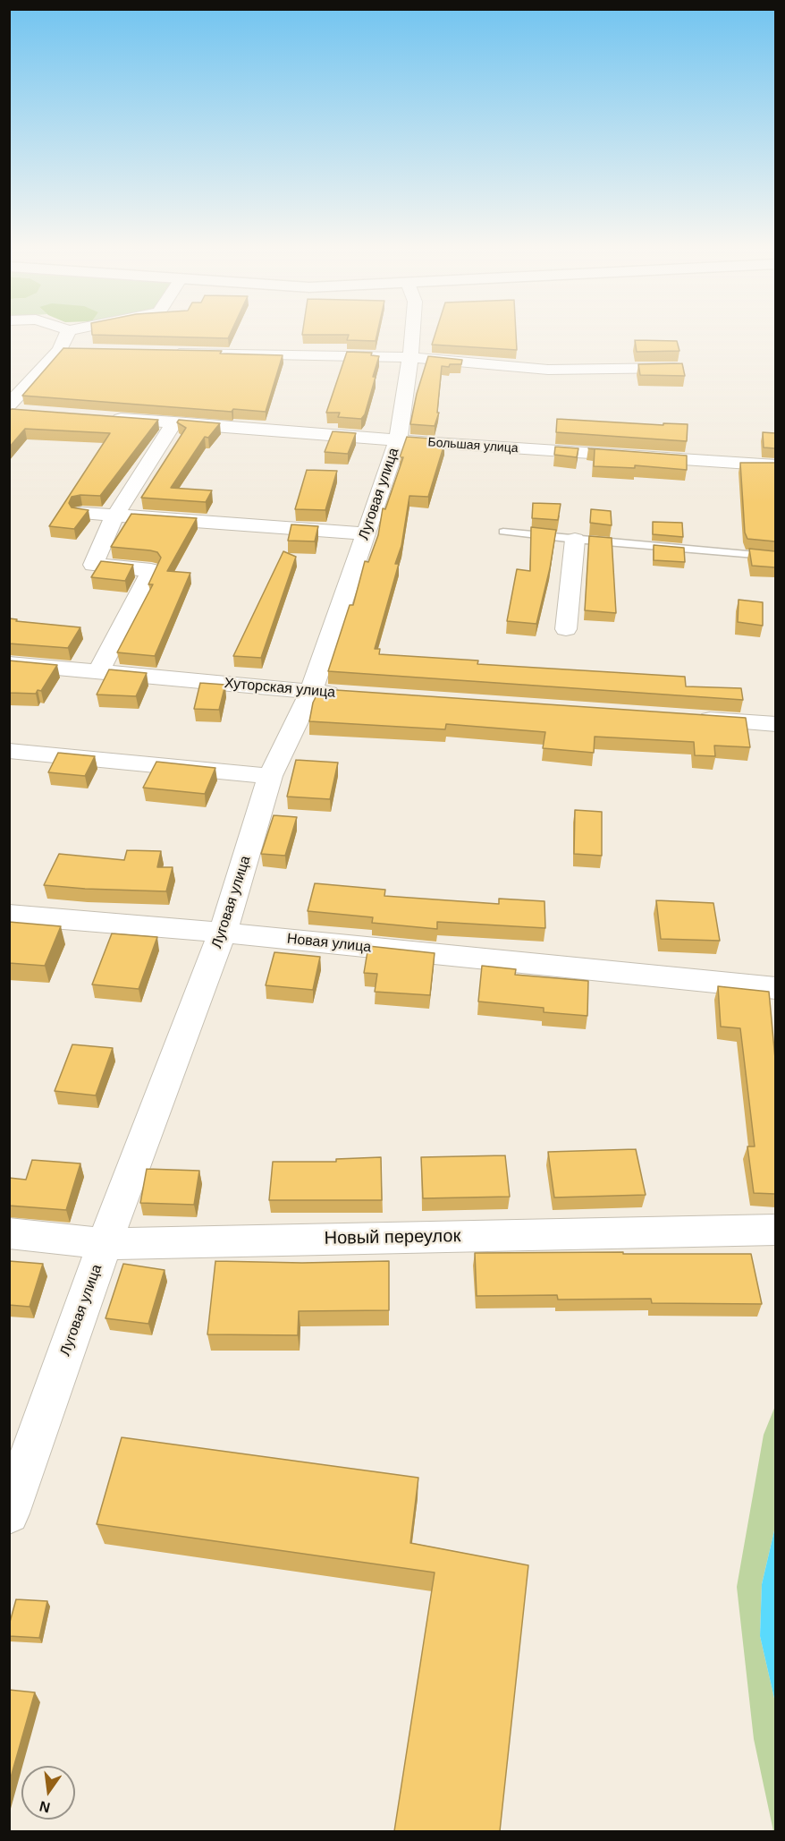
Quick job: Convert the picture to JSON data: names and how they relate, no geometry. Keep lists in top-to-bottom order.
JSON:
{
  "streets": {
    "street": [
      "Большая улица",
      "Луговая улица",
      "Хуторская улица",
      "Новая улица",
      "Новый переулок"
    ]
  },
  "crossings": [
    ["Большая улица", "Луговая улица"],
    ["Луговая улица", "Хуторская улица"],
    ["Луговая улица", "Новая улица"],
    ["Луговая улица", "Новый переулок"]
  ],
  "north": "bottom"
}
